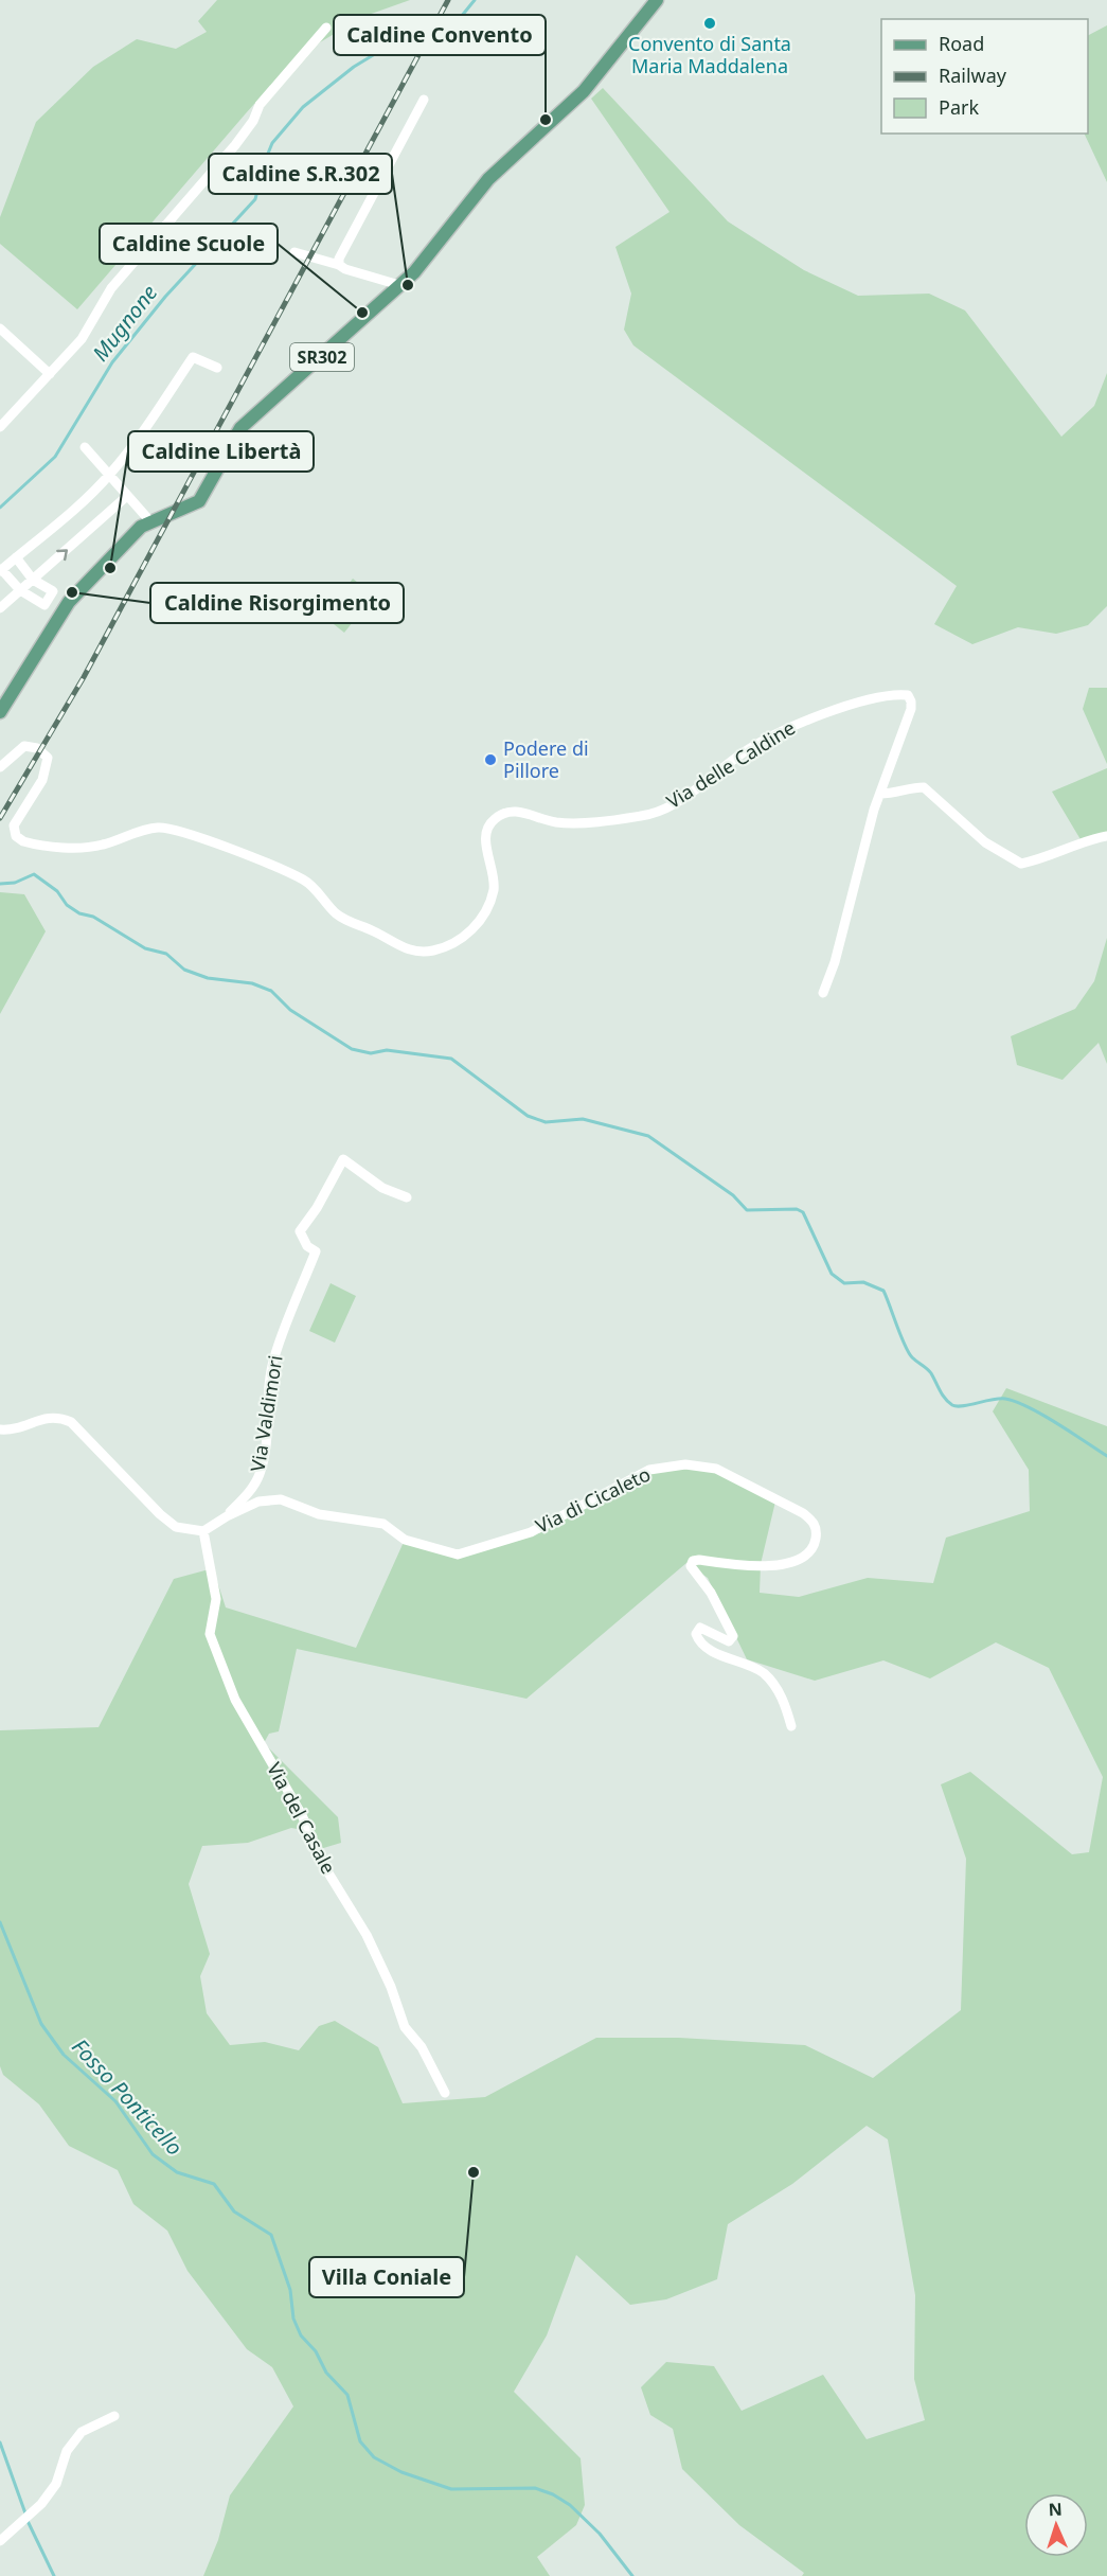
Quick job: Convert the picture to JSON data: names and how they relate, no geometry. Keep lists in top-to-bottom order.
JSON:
{
  "streets": {
    "main road": ["SR302"],
    "street": [
      "Via delle Caldine",
      "Via Valdimori",
      "Via di Cicaleto",
      "Via del Casale"
    ]
  },
  "crossings": [
    ["Via Valdimori", "Via di Cicaleto"],
    ["Via di Cicaleto", "Via del Casale"]
  ],
  "water": ["Mugnone", "Fosso Ponticello"],
  "places": [
    "Convento di Santa Maria Maddalena",
    "Caldine Convento",
    "Caldine S.R.302",
    "Caldine Scuole",
    "Caldine Libertà",
    "Caldine Risorgimento",
    "Podere di Pillore",
    "Villa Coniale"
  ],
  "legend": ["Road", "Railway", "Park"],
  "north": "top"
}
